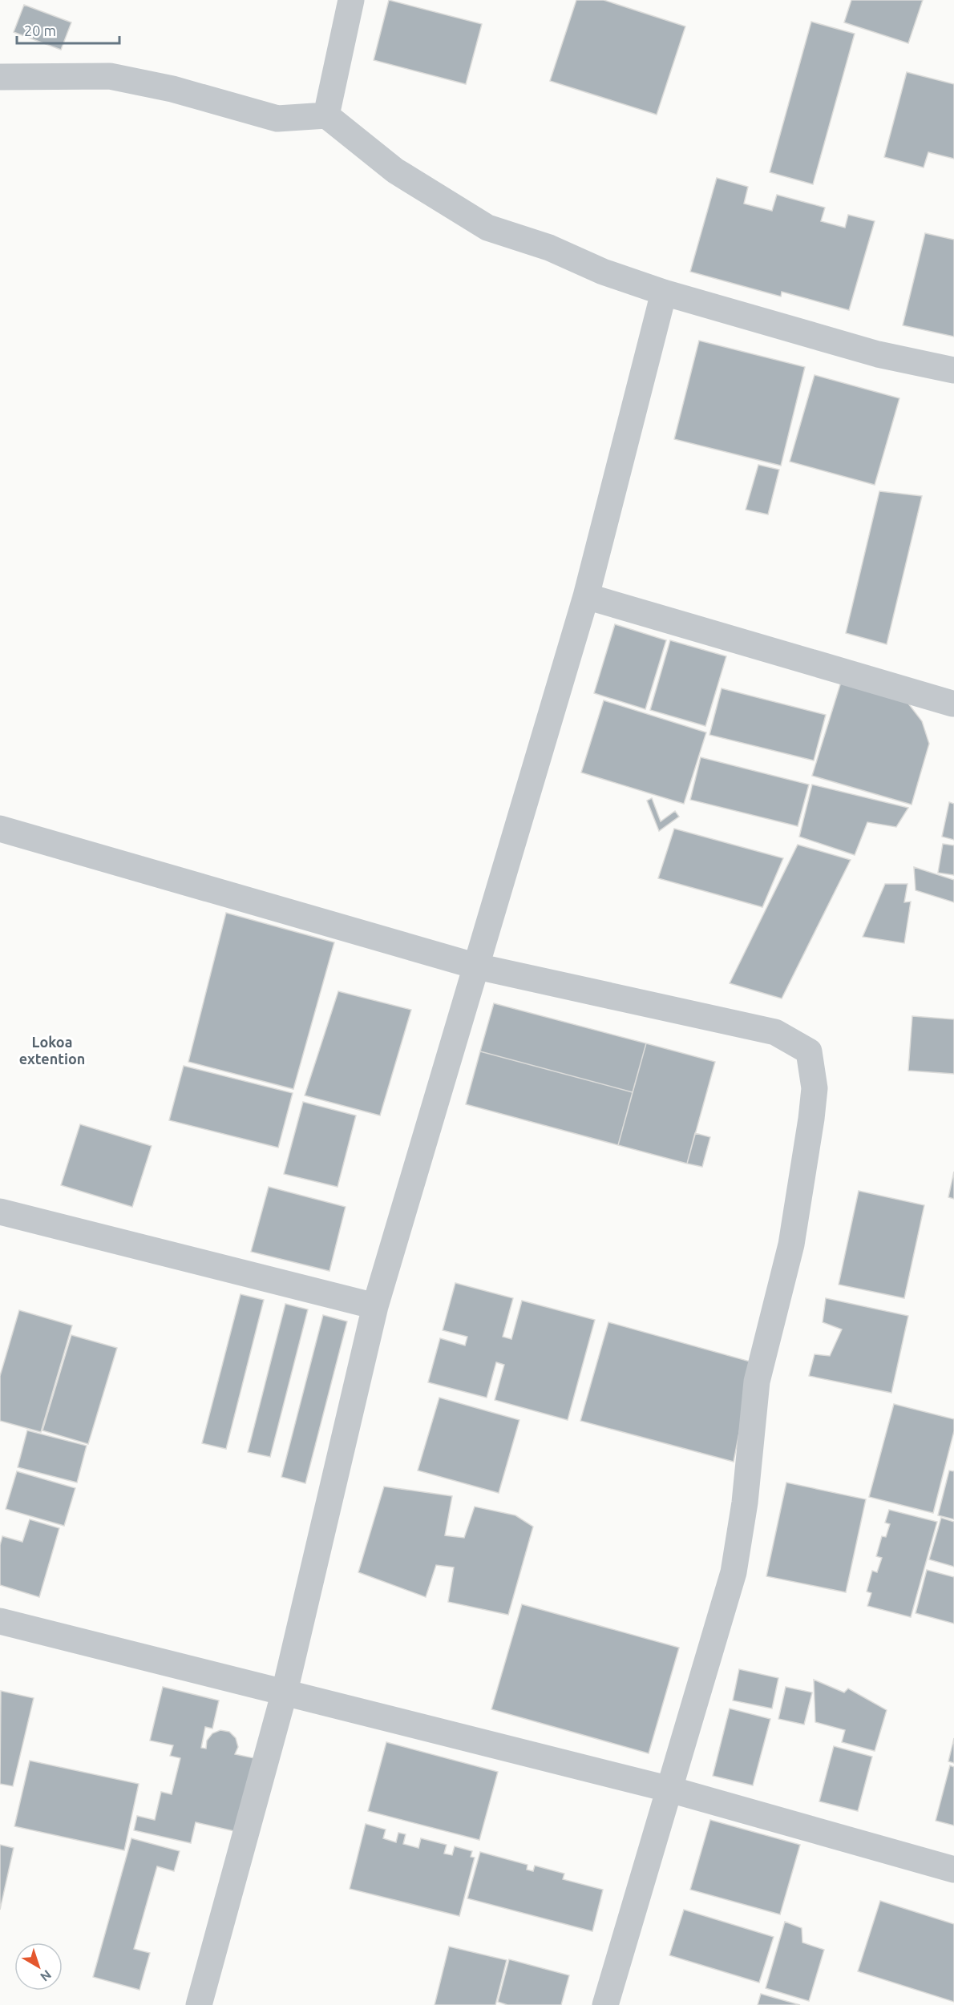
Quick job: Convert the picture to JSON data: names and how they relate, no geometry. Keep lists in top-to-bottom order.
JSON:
{
  "districts": ["Lokoa extention"],
  "scale_bar": "20 m",
  "north": "bottom right"
}
